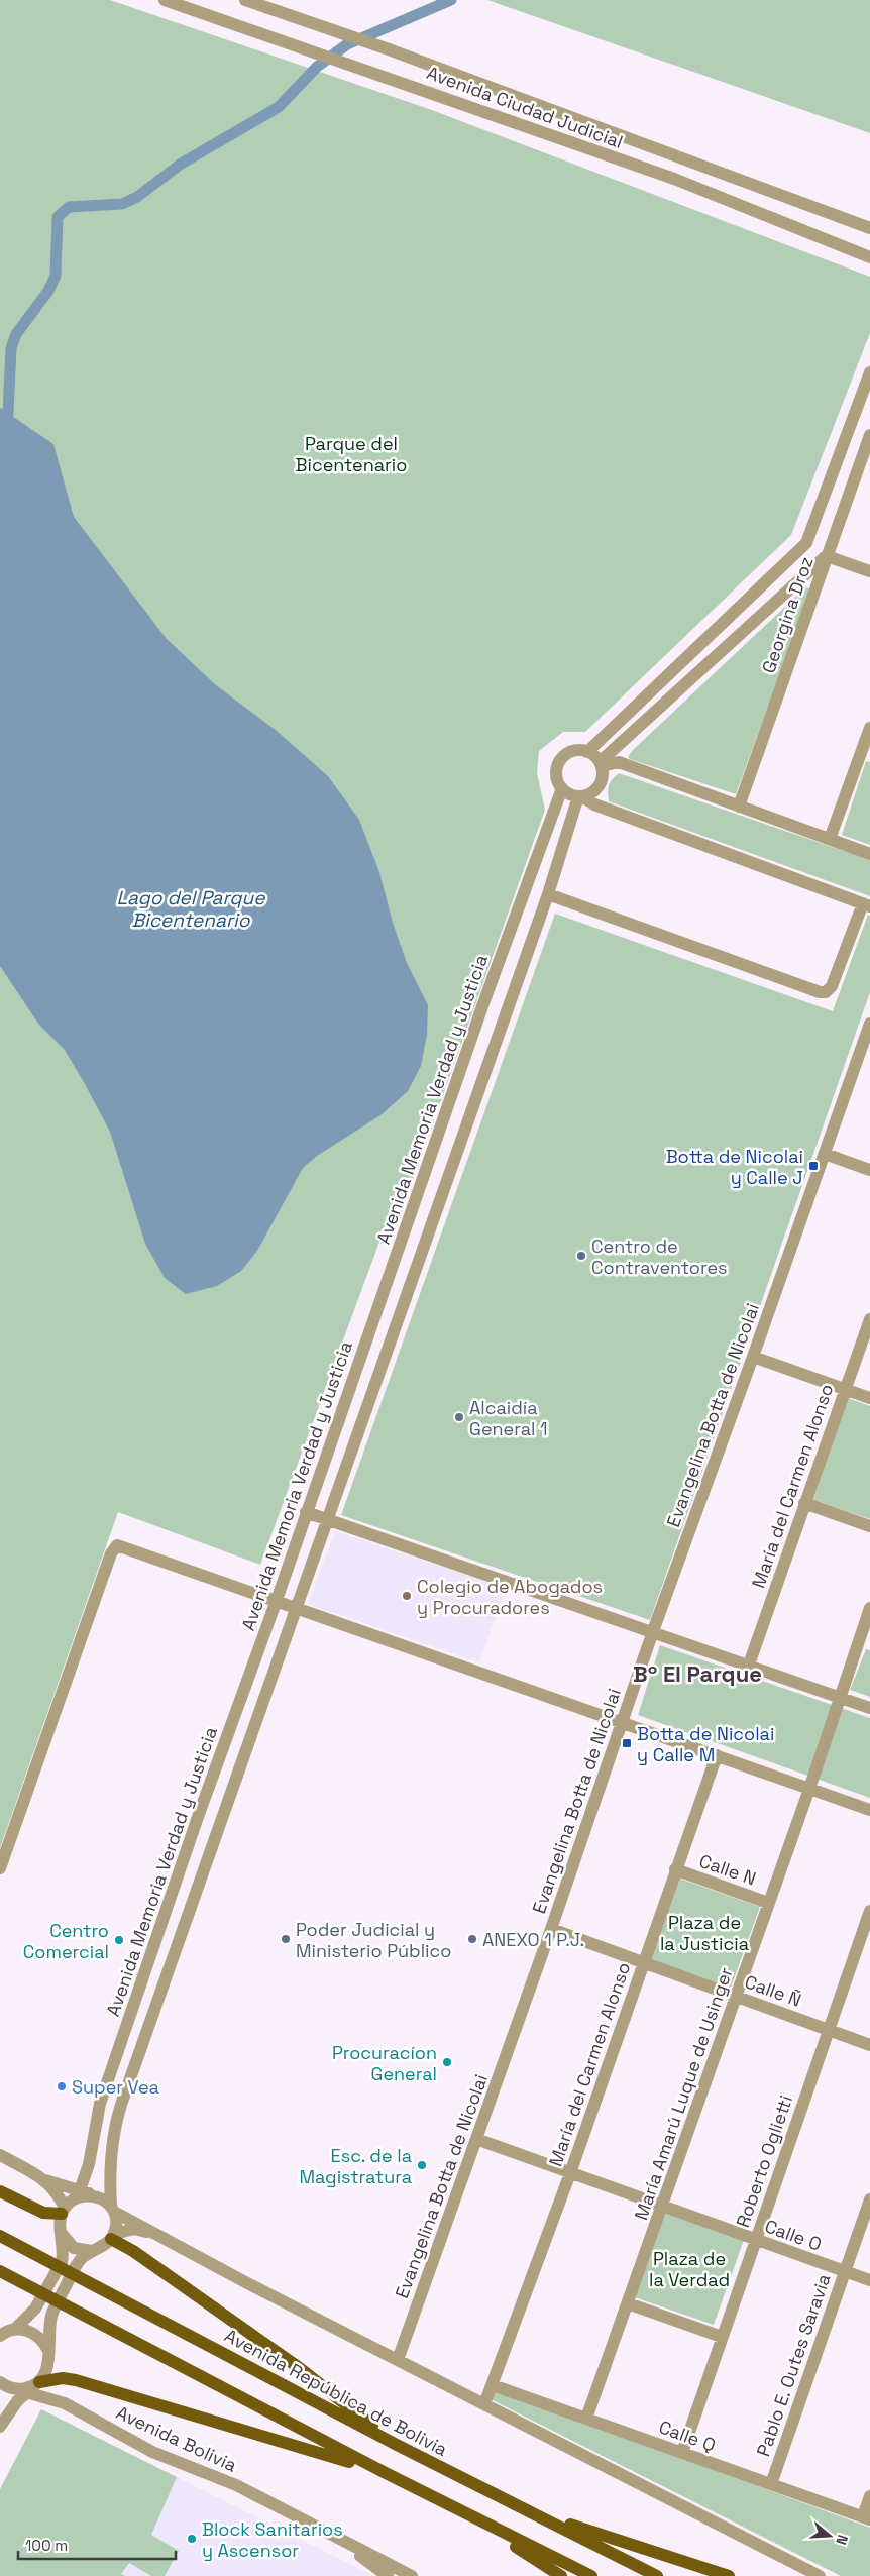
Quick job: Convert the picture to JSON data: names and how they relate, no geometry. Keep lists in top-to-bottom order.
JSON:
{
  "streets": {
    "main road": ["Avenida República de Bolivia"],
    "street": [
      "Avenida Ciudad Judicial",
      "Georgina Droz",
      "Avenida Memoria Verdad y Justicia",
      "Evangelina Botta de Nicolai",
      "María del Carmen Alonso",
      "Calle N",
      "Calle Ñ",
      "María Amarú Luque de Usinger",
      "Roberto Oglietti",
      "Calle O",
      "Pablo E. Outes Saravia",
      "Calle Q",
      "Avenida Bolivia"
    ]
  },
  "crossings": [
    ["Georgina Droz", "Avenida Memoria Verdad y Justicia"],
    ["Evangelina Botta de Nicolai", "Calle Ñ"],
    ["Evangelina Botta de Nicolai", "Calle O"],
    ["María del Carmen Alonso", "Calle N"],
    ["María del Carmen Alonso", "Calle Ñ"],
    ["María del Carmen Alonso", "Calle O"],
    ["María del Carmen Alonso", "Calle Q"],
    ["Calle N", "María Amarú Luque de Usinger"],
    ["Calle Ñ", "María Amarú Luque de Usinger"],
    ["Calle Ñ", "Roberto Oglietti"],
    ["María Amarú Luque de Usinger", "Calle O"],
    ["María Amarú Luque de Usinger", "Calle Q"],
    ["Roberto Oglietti", "Calle O"],
    ["Roberto Oglietti", "Calle Q"],
    ["Calle O", "Pablo E. Outes Saravia"],
    ["Pablo E. Outes Saravia", "Calle Q"]
  ],
  "districts": ["Bº El Parque"],
  "water": ["Lago del Parque Bicentenario"],
  "parks": ["Parque del Bicentenario", "Plaza de la Justicia", "Plaza de la Verdad"],
  "places": {
    "transit": ["Botta de Nicolai y Calle J", "Botta de Nicolai y Calle M"],
    "other": [
      "Centro de Contraventores",
      "Alcaidía General 1",
      "Colegio de Abogados y Procuradores",
      "Poder Judicial y Ministerio Público",
      "ANEXO 1 P.J.",
      "Centro Comercial",
      "Procuracíon General",
      "Super Vea",
      "Esc. de la Magistratura",
      "Block Sanitarios y Ascensor"
    ]
  },
  "scale_bar": "100 m",
  "north": "right"
}
